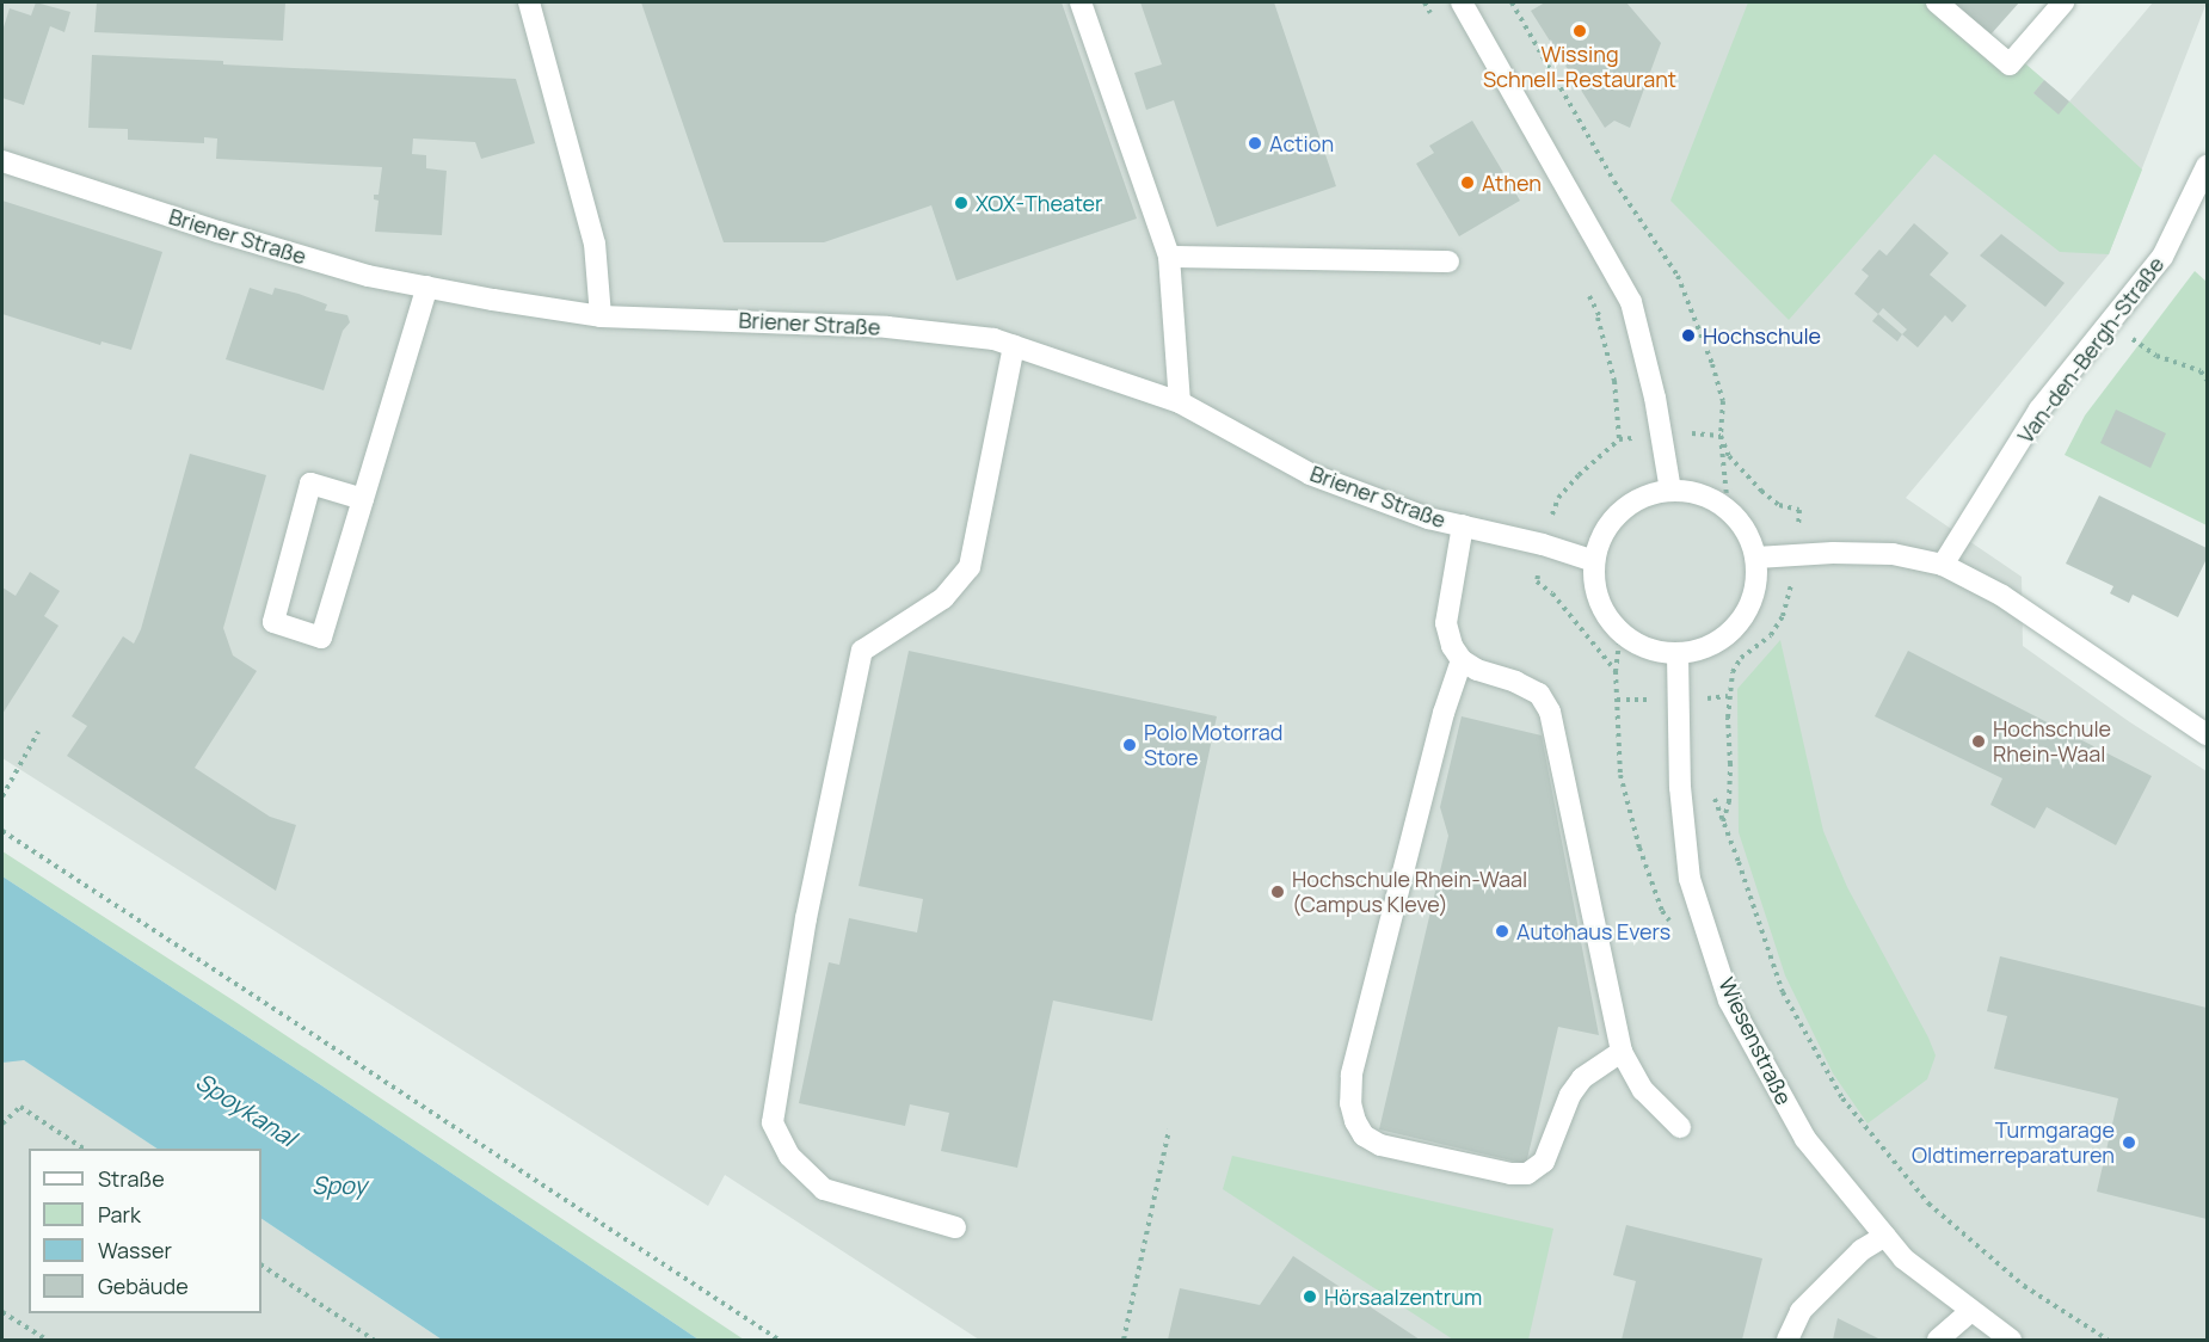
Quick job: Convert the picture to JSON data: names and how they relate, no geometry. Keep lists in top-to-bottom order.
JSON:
{
  "streets": {
    "street": ["Briener Straße", "Van-den-Bergh-Straße", "Wiesenstraße"]
  },
  "crossings": [
    ["Briener Straße", "Wiesenstraße"]
  ],
  "water": ["Spoykanal", "Spoy"],
  "places": [
    "Wissing Schnell-Restaurant",
    "Action",
    "Athen",
    "XOX-Theater",
    "Hochschule",
    "Hochschule Rhein-Waal",
    "Polo Motorrad Store",
    "Hochschule Rhein-Waal (Campus Kleve)",
    "Autohaus Evers",
    "Turmgarage Oldtimerreparaturen",
    "Hörsaalzentrum"
  ],
  "legend": [
    "Straße",
    "Park",
    "Wasser",
    "Gebäude"
  ]
}
